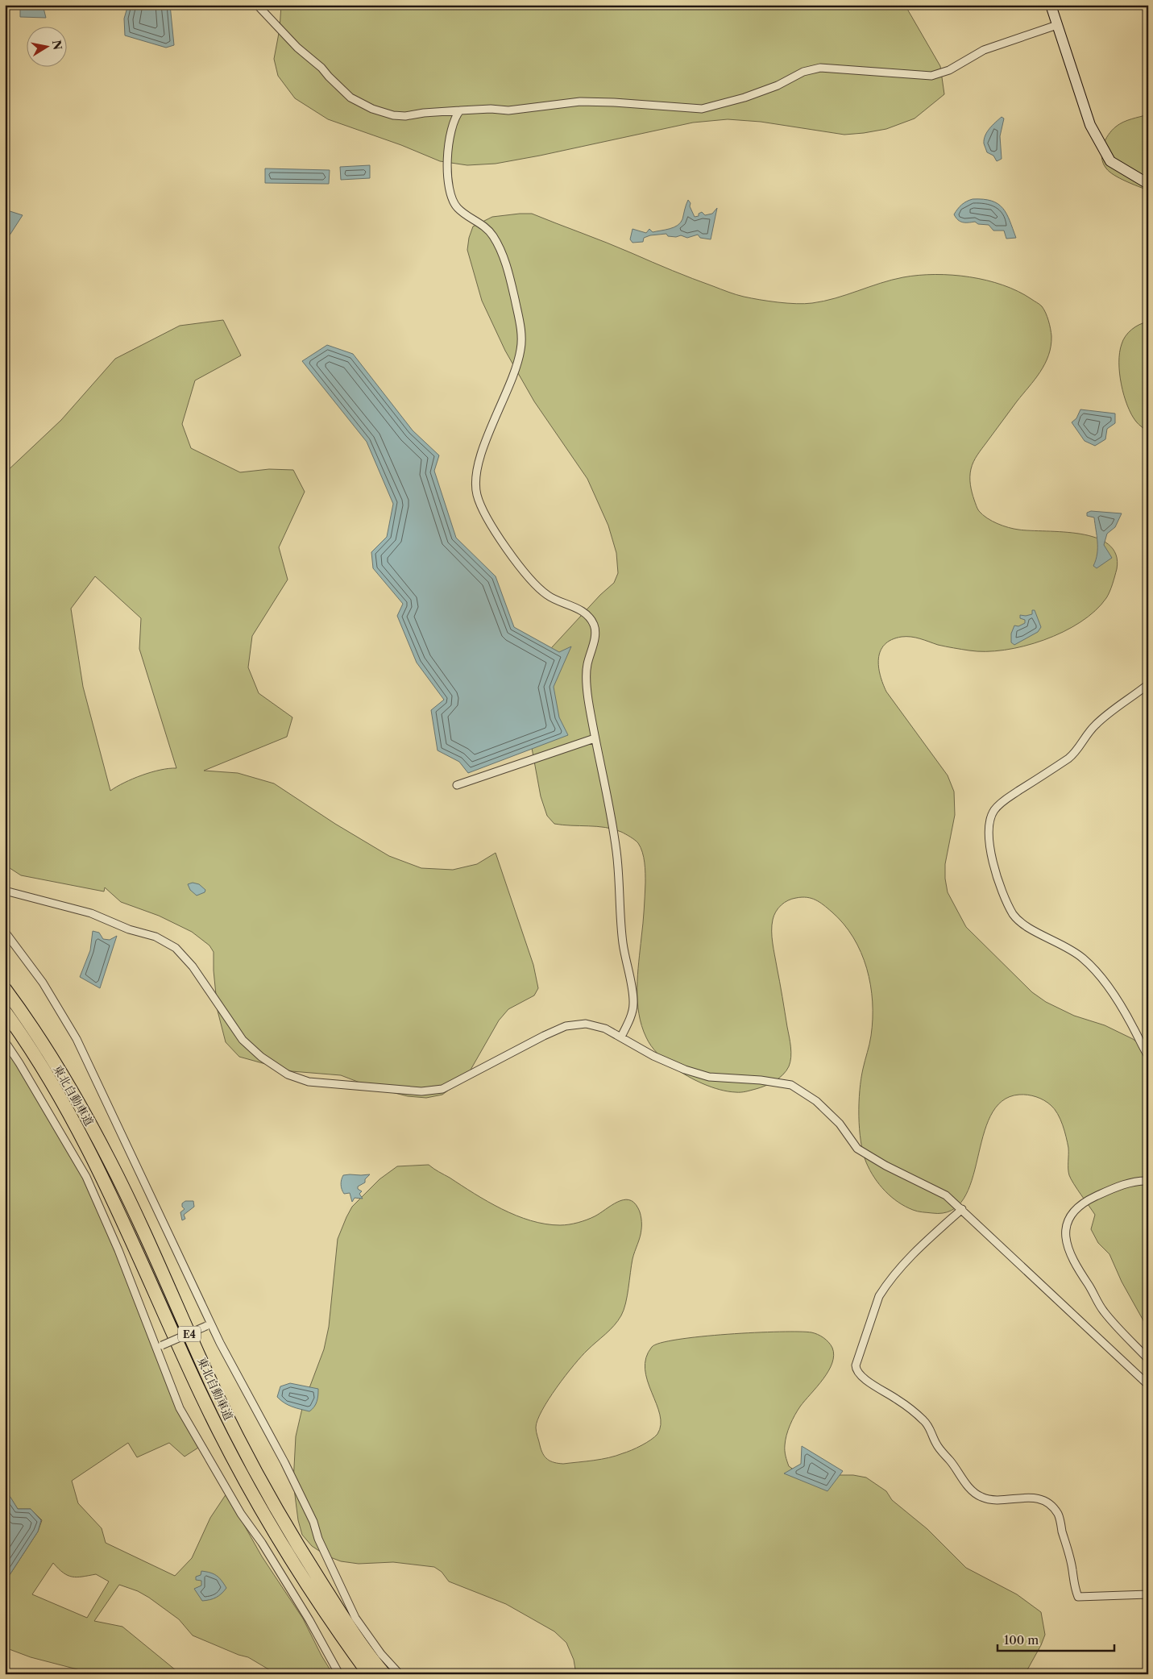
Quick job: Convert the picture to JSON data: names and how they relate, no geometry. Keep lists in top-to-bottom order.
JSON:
{
  "streets": {
    "highway": ["東北自動車道", "E4"]
  },
  "scale_bar": "100 m",
  "north": "right"
}
